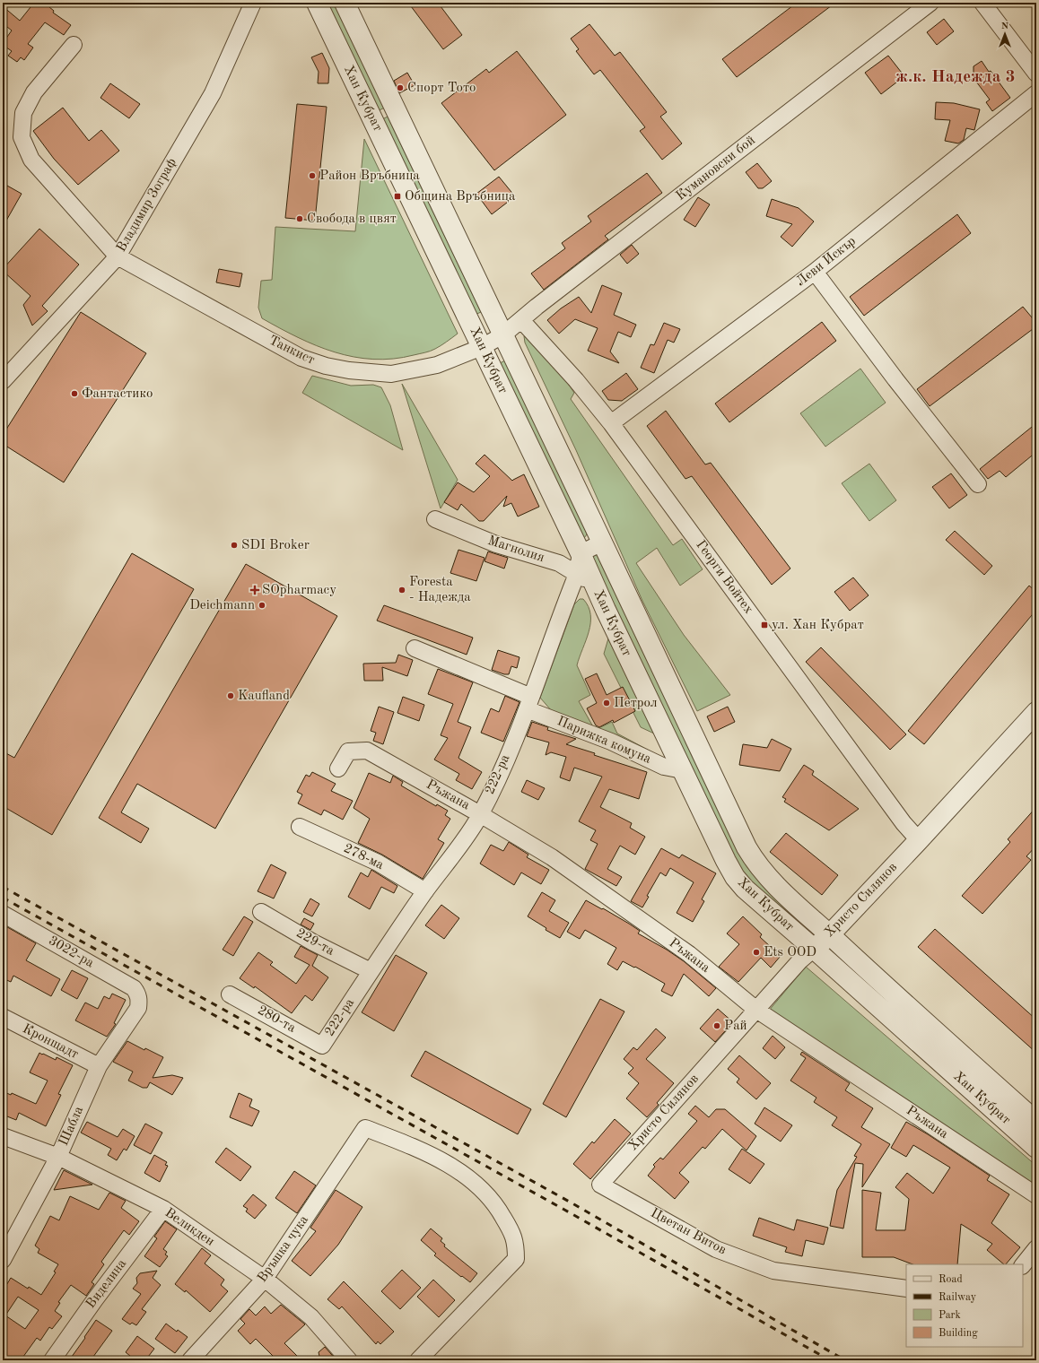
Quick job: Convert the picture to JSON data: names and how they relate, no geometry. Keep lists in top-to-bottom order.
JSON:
{
  "streets": {
    "street": [
      "Хан Кубрат",
      "Кумановски бой",
      "Владимир Зограф",
      "Леви Искър",
      "Танкист",
      "Магнолия",
      "Георги Войтех",
      "Парижка комуна",
      "222-ра",
      "Ръжана",
      "278-ма",
      "Христо Силянов",
      "229-та",
      "3022-ра",
      "280-та",
      "Кронщадт",
      "Шабла",
      "Великден",
      "Цветан Витов",
      "Връшка чука",
      "Виделина"
    ]
  },
  "crossings": [
    ["Хан Кубрат", "Кумановски бой"],
    ["Хан Кубрат", "Танкист"],
    ["Хан Кубрат", "Магнолия"],
    ["Хан Кубрат", "Парижка комуна"],
    ["Хан Кубрат", "222-ра"],
    ["Хан Кубрат", "Христо Силянов"],
    ["Кумановски бой", "Танкист"],
    ["Кумановски бой", "Георги Войтех"],
    ["Владимир Зограф", "Танкист"],
    ["Леви Искър", "Георги Войтех"],
    ["Магнолия", "222-ра"],
    ["Георги Войтех", "Христо Силянов"],
    ["Парижка комуна", "222-ра"],
    ["222-ра", "Ръжана"],
    ["222-ра", "278-ма"],
    ["222-ра", "229-та"],
    ["222-ра", "280-та"],
    ["Ръжана", "Христо Силянов"],
    ["Христо Силянов", "Цветан Витов"],
    ["3022-ра", "Шабла"],
    ["Кронщадт", "Шабла"],
    ["Шабла", "Великден"],
    ["Великден", "Връшка чука"],
    ["Великден", "Виделина"]
  ],
  "districts": ["ж.к. Надежда 3"],
  "places": {
    "other": [
      "Спорт Тото",
      "Район Връбница",
      "Свобода в цвят",
      "Фантастико",
      "SDI Broker",
      "Foresta - Надежда",
      "Deichmann",
      "Kaufland",
      "Петрол",
      "Ets OOD",
      "Рай"
    ],
    "transit": ["Община Връбница", "ул. Хан Кубрат"],
    "health": ["SOpharmacy"]
  },
  "legend": [
    "Road",
    "Railway",
    "Park",
    "Building"
  ],
  "north": "top"
}
